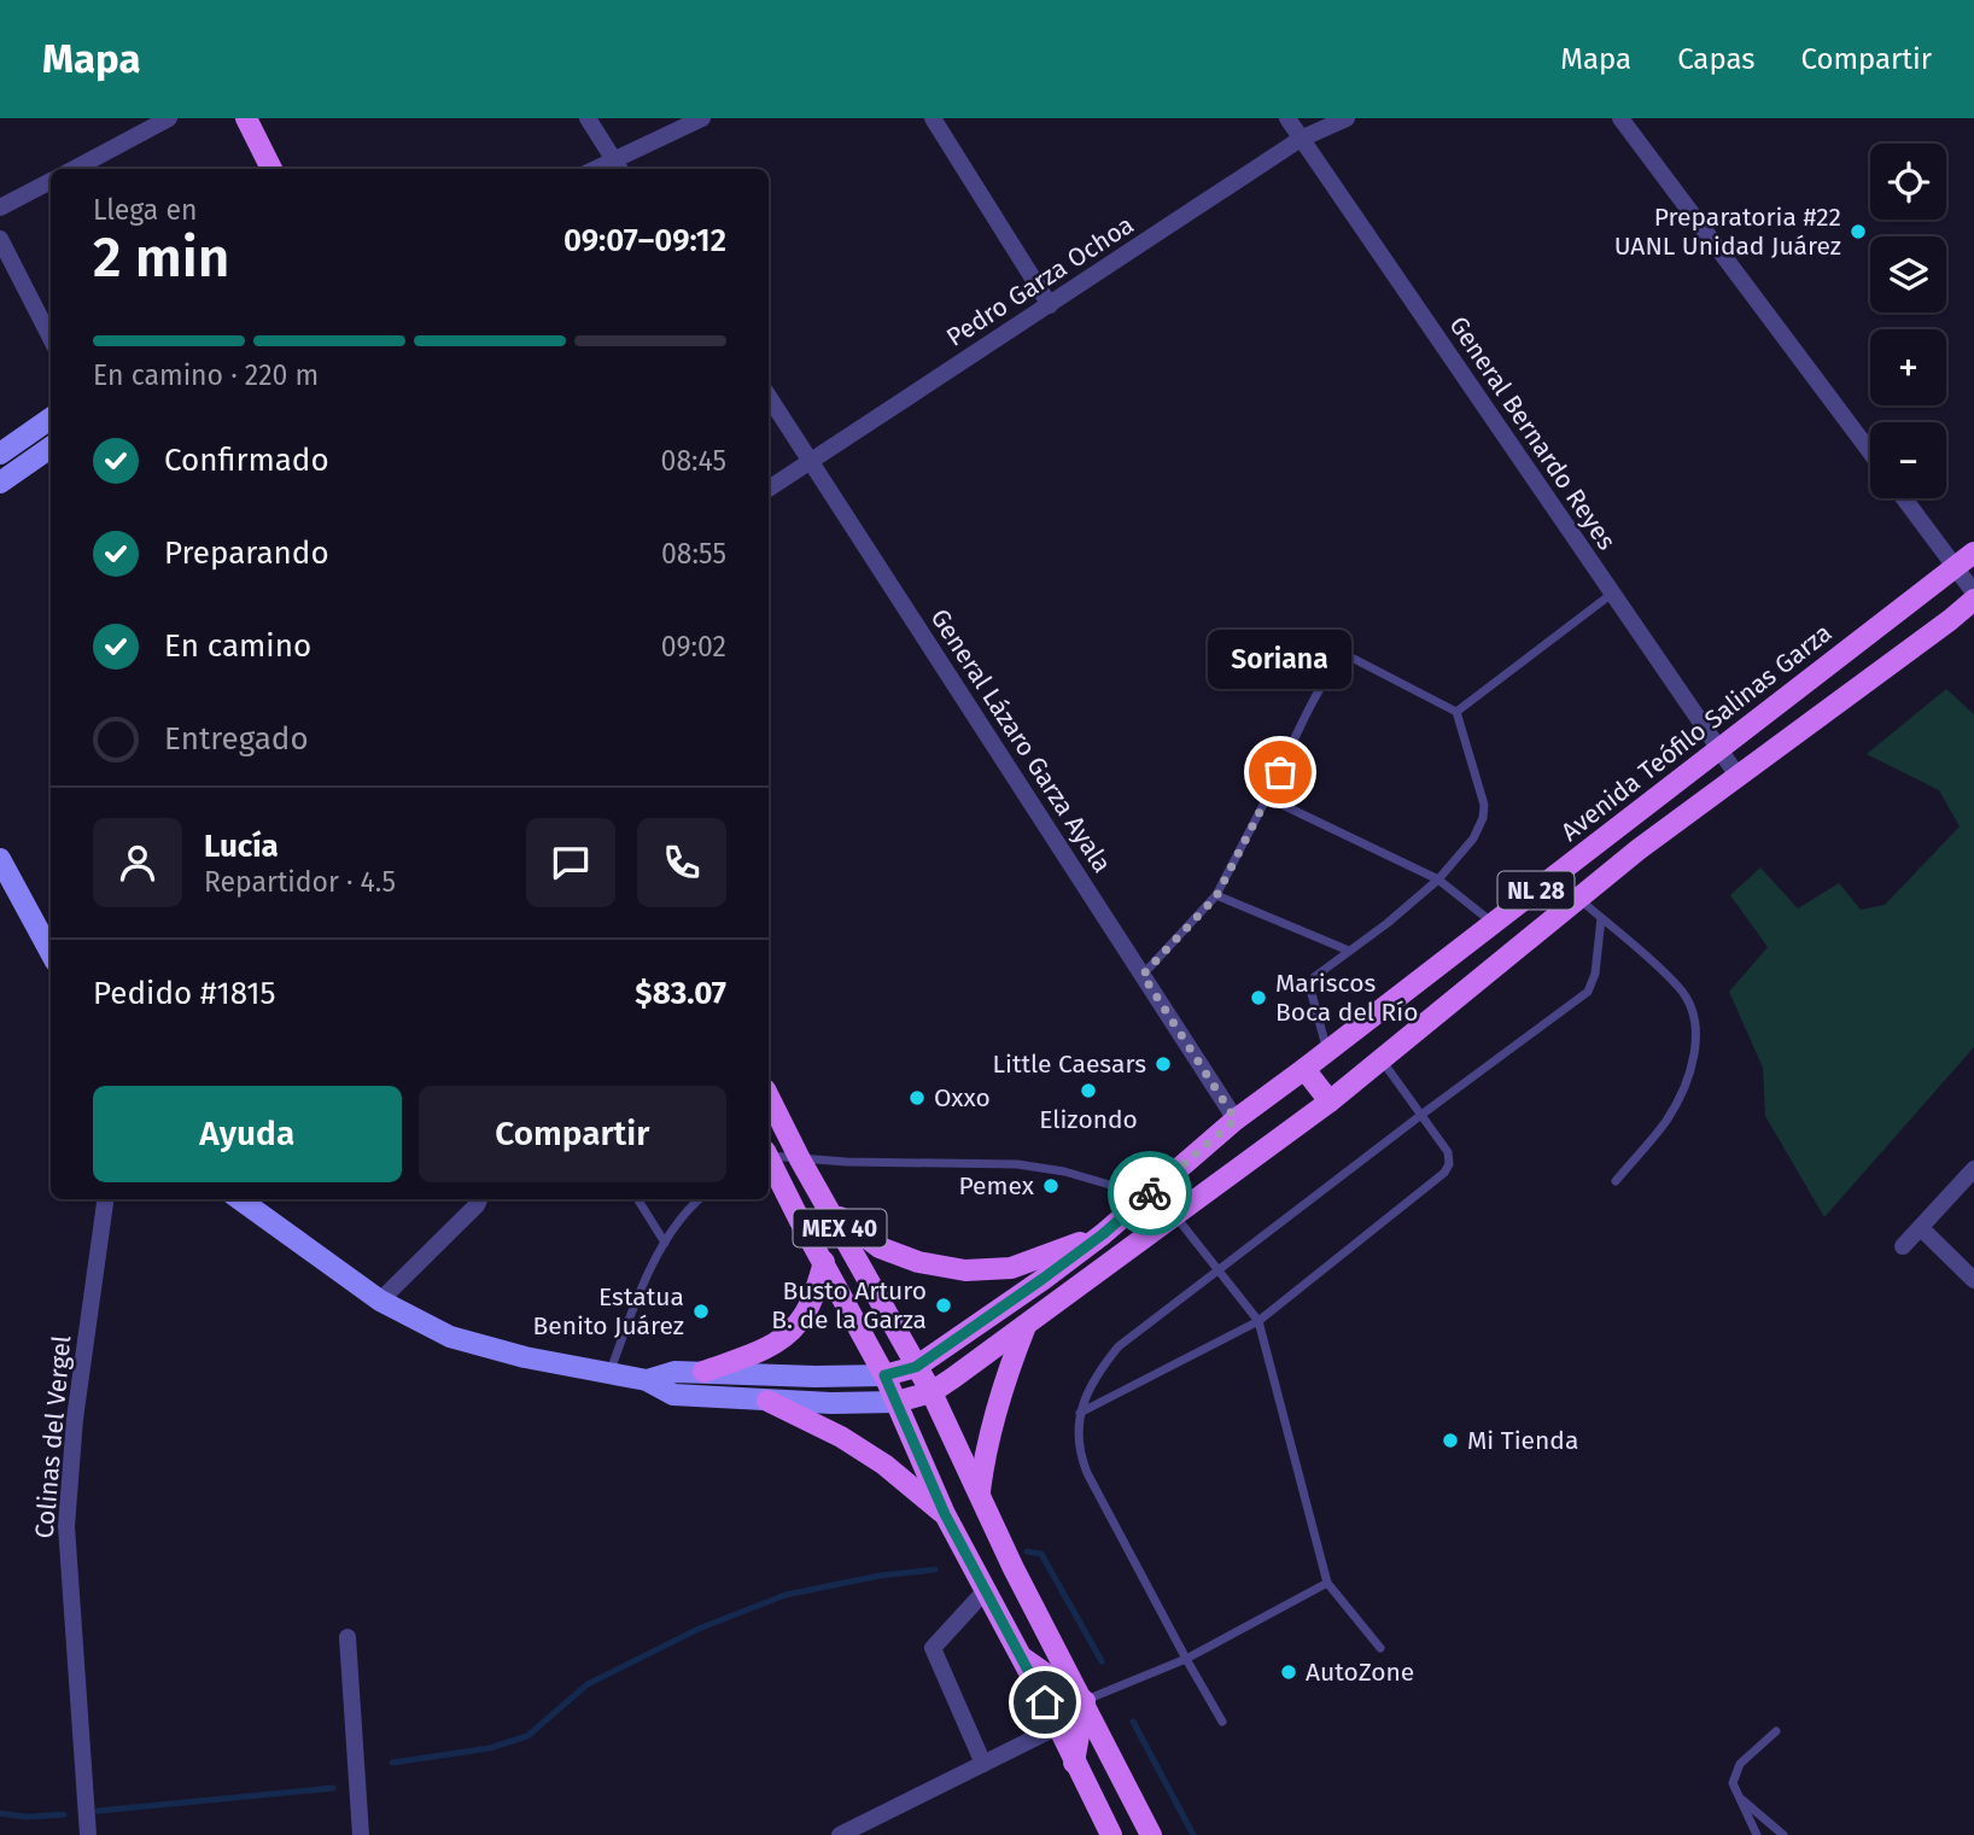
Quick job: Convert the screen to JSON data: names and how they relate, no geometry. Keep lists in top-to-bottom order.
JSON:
{
  "streets": {
    "main road": ["Avenida Teófilo Salinas Garza", "NL 28", "MEX 40"],
    "street": [
      "Pedro Garza Ochoa",
      "General Bernardo Reyes",
      "General Lázaro Garza Ayala",
      "Colinas del Vergel"
    ]
  },
  "crossings": [
    ["Pedro Garza Ochoa", "General Bernardo Reyes"],
    ["Pedro Garza Ochoa", "General Lázaro Garza Ayala"],
    ["General Bernardo Reyes", "Avenida Teófilo Salinas Garza"],
    ["General Bernardo Reyes", "NL 28"],
    ["Avenida Teófilo Salinas Garza", "General Lázaro Garza Ayala"],
    ["Avenida Teófilo Salinas Garza", "MEX 40"],
    ["NL 28", "MEX 40"]
  ],
  "places": [
    "Preparatoria #22 UANL Unidad Juárez",
    "Soriana",
    "Mariscos Boca del Río",
    "Little Caesars",
    "Elizondo",
    "Oxxo",
    "Pemex",
    "Busto Arturo B. de la Garza",
    "Estatua Benito Juárez",
    "Mi Tienda",
    "AutoZone"
  ],
  "page": {
    "header": "Mapa",
    "nav": ["Mapa", "Capas", "Compartir"],
    "map_buttons": ["+", "−"],
    "heading": ["2 min", "Llega en", "09:07–09:12"],
    "panel": [
      "Lucía",
      "Repartidor · 4.5",
      "Pedido #1815",
      "$83.07"
    ],
    "bar": "En camino · 220 m",
    "list": [
      ["Confirmado", "08:45"],
      ["Preparando", "08:55"],
      ["En camino", "09:02"],
      "Entregado"
    ],
    "bubble": "Soriana",
    "buttons": ["Ayuda", "Compartir"]
  }
}
